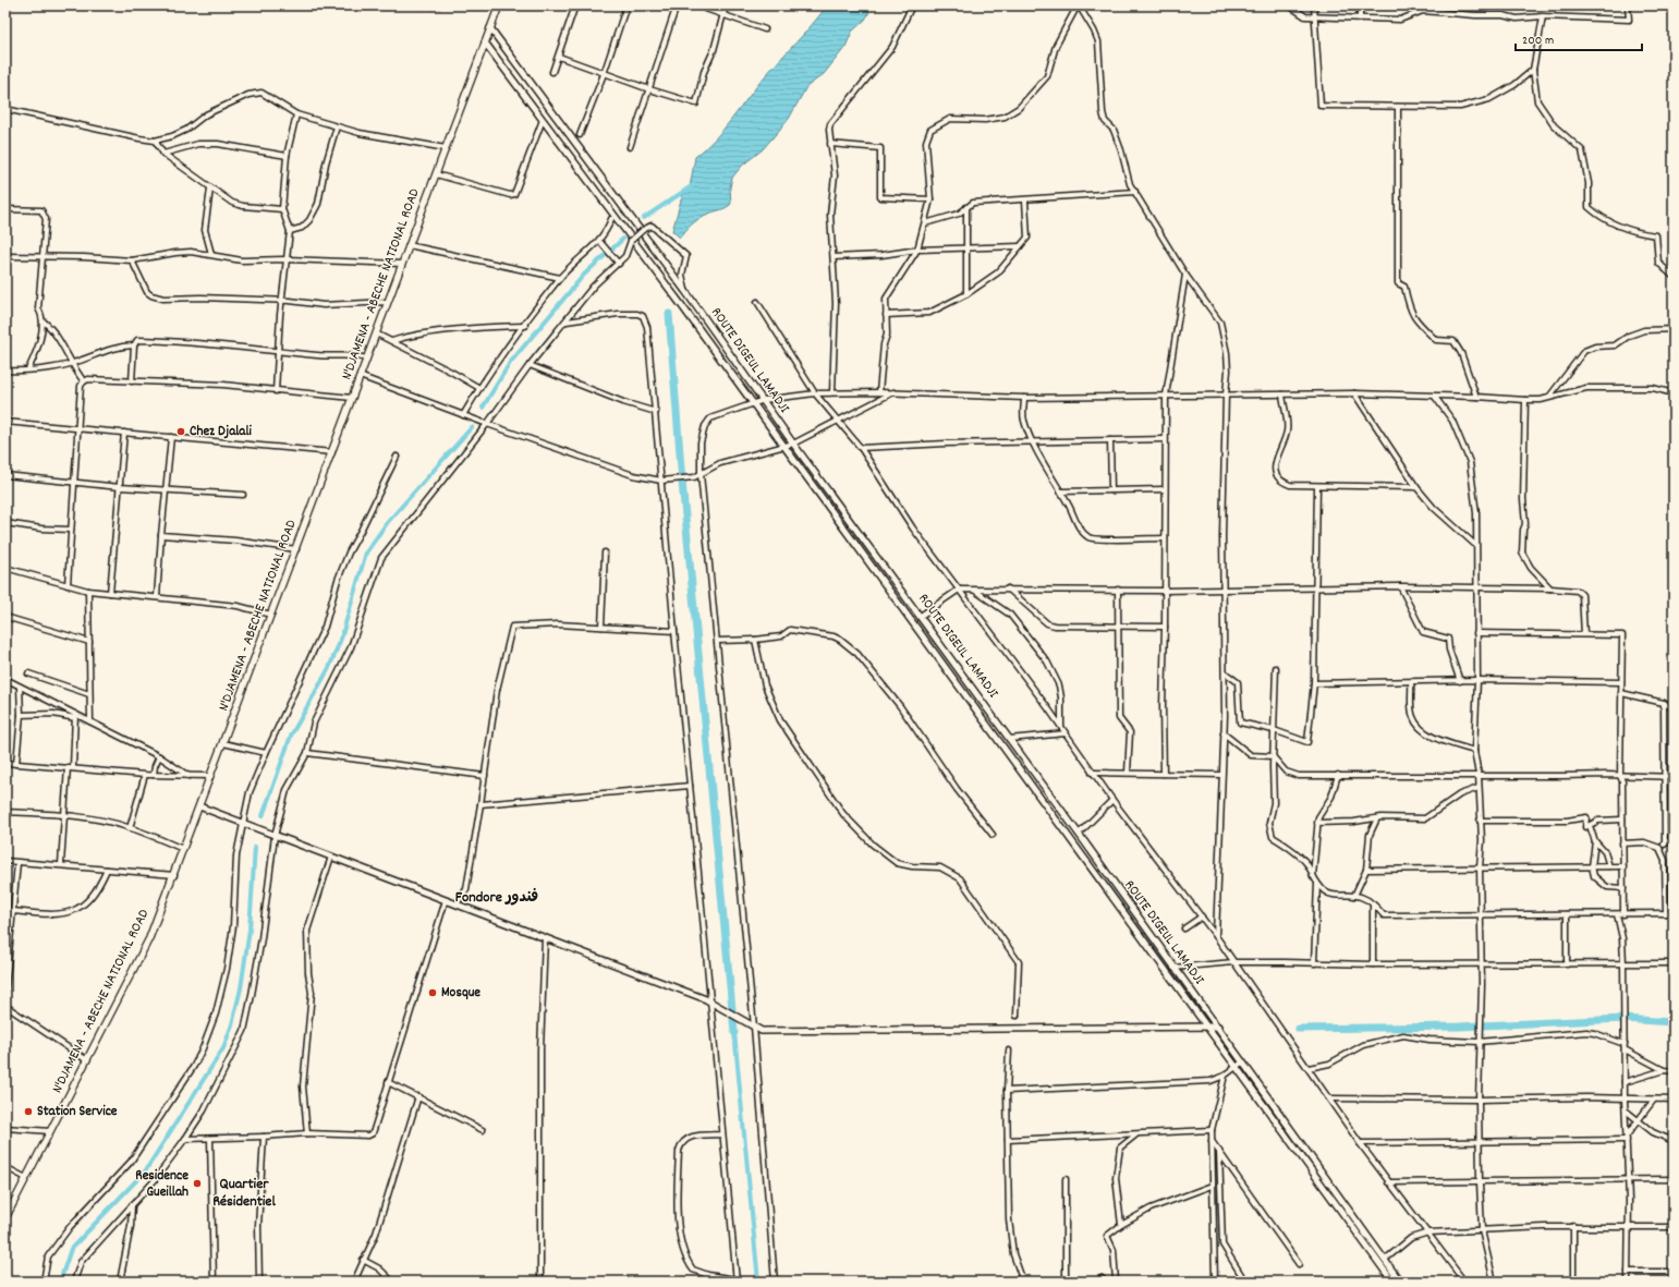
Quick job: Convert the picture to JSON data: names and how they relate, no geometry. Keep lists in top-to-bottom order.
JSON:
{
  "streets": {
    "highway": ["N'DJAMENA - ABECHE NATIONAL ROAD"],
    "main road": ["ROUTE DIGEUL LAMADJI"]
  },
  "crossings": [
    ["N'DJAMENA - ABECHE NATIONAL ROAD", "ROUTE DIGEUL LAMADJI"]
  ],
  "districts": ["Fondore فندور", "Quartier Résidentiel"],
  "places": [
    "Chez Djalali",
    "Mosque",
    "Station Service",
    "Residence Gueillah"
  ],
  "scale_bar": "200 m"
}
